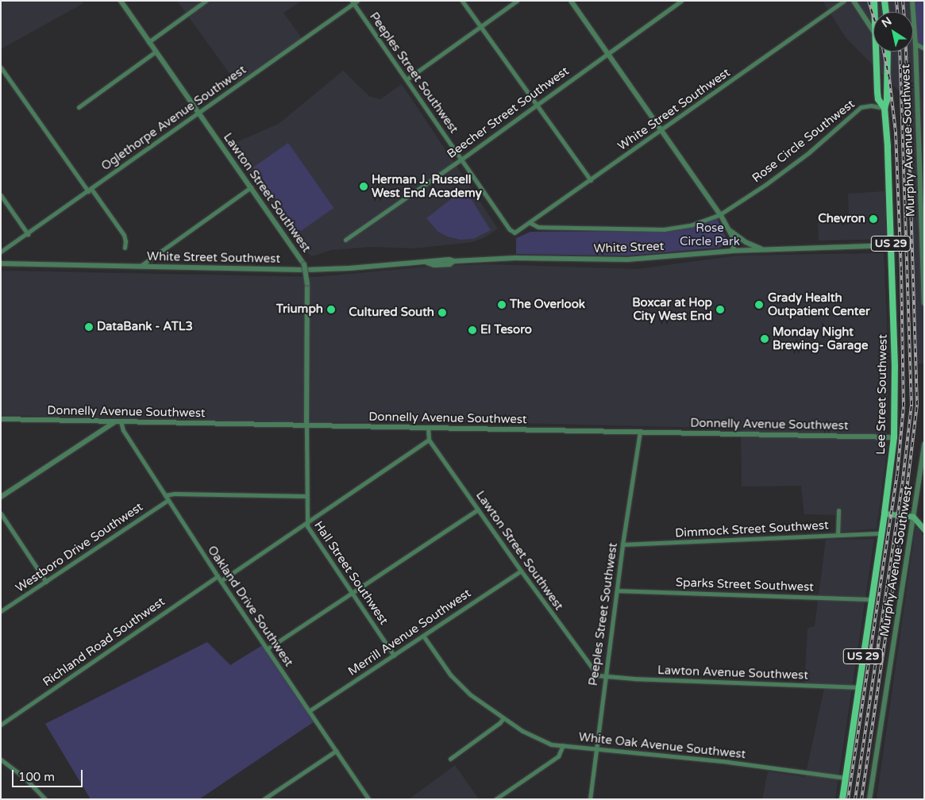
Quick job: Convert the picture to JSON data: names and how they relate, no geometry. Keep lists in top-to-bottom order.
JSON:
{
  "streets": {
    "main road": ["US 29", "Lee Street Southwest"],
    "street": [
      "Peeples Street Southwest",
      "White Street Southwest",
      "Beecher Street Southwest",
      "Oglethorpe Avenue Southwest",
      "Murphy Avenue Southwest",
      "Rose Circle Southwest",
      "Lawton Street Southwest",
      "White Street",
      "Donnelly Avenue Southwest",
      "Dimmock Street Southwest",
      "Westboro Drive Southwest",
      "Hall Street Southwest",
      "Sparks Street Southwest",
      "Oakland Drive Southwest",
      "Merrill Avenue Southwest",
      "Richland Road Southwest",
      "Lawton Avenue Southwest",
      "White Oak Avenue Southwest"
    ]
  },
  "crossings": [
    ["Peeples Street Southwest", "White Street Southwest"],
    ["Peeples Street Southwest", "Beecher Street Southwest"],
    ["Peeples Street Southwest", "Oglethorpe Avenue Southwest"],
    ["Peeples Street Southwest", "Lawton Street Southwest"],
    ["Peeples Street Southwest", "Donnelly Avenue Southwest"],
    ["Peeples Street Southwest", "Dimmock Street Southwest"],
    ["Peeples Street Southwest", "Sparks Street Southwest"],
    ["Peeples Street Southwest", "Lawton Avenue Southwest"],
    ["Peeples Street Southwest", "White Oak Avenue Southwest"],
    ["White Street Southwest", "Rose Circle Southwest"],
    ["White Street Southwest", "White Street"],
    ["Oglethorpe Avenue Southwest", "Lawton Street Southwest"],
    ["Rose Circle Southwest", "US 29"],
    ["Rose Circle Southwest", "Lee Street Southwest"],
    ["Lawton Street Southwest", "Donnelly Avenue Southwest"],
    ["Lawton Street Southwest", "Hall Street Southwest"],
    ["Lawton Street Southwest", "Merrill Avenue Southwest"],
    ["Lawton Street Southwest", "Lawton Avenue Southwest"],
    ["US 29", "Lee Street Southwest"],
    ["White Street", "Lee Street Southwest"],
    ["Lee Street Southwest", "Donnelly Avenue Southwest"],
    ["Lee Street Southwest", "Dimmock Street Southwest"],
    ["Lee Street Southwest", "Sparks Street Southwest"],
    ["Lee Street Southwest", "Lawton Avenue Southwest"],
    ["Lee Street Southwest", "White Oak Avenue Southwest"],
    ["Donnelly Avenue Southwest", "Hall Street Southwest"],
    ["Donnelly Avenue Southwest", "Oakland Drive Southwest"],
    ["Westboro Drive Southwest", "Oakland Drive Southwest"],
    ["Hall Street Southwest", "Merrill Avenue Southwest"],
    ["Oakland Drive Southwest", "Merrill Avenue Southwest"],
    ["Oakland Drive Southwest", "Richland Road Southwest"]
  ],
  "parks": ["Rose Circle Park"],
  "places": [
    "Herman J. Russell West End Academy",
    "Chevron",
    "The Overlook",
    "Grady Health Outpatient Center",
    "Triumph",
    "Boxcar at Hop City West End",
    "Cultured South",
    "DataBank - ATL3",
    "El Tesoro",
    "Monday Night Brewing- Garage"
  ],
  "scale_bar": "100 m",
  "north": "top left"
}
